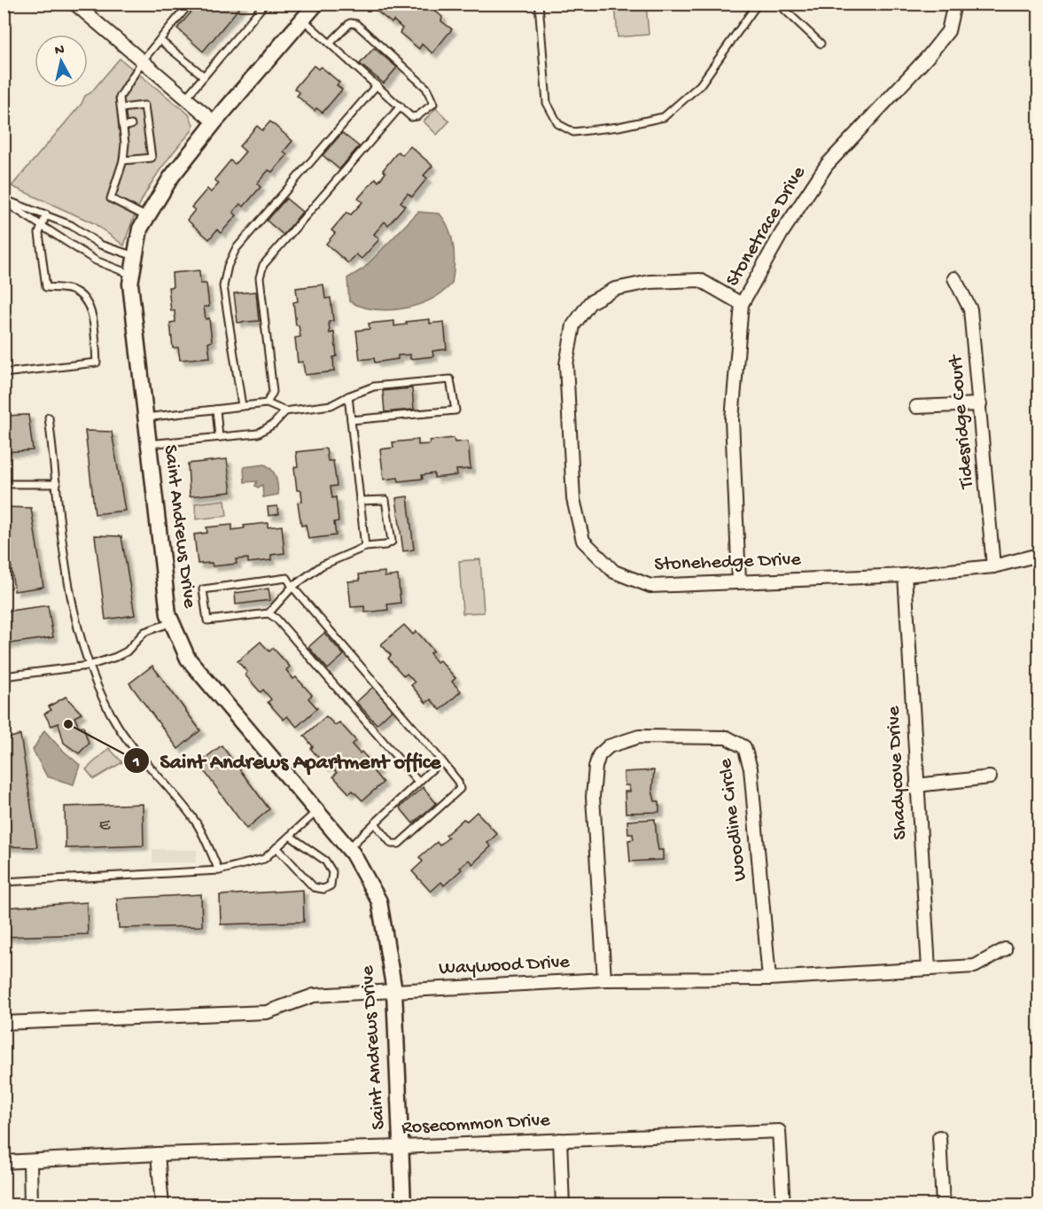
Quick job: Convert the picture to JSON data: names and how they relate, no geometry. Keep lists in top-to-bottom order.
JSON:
{
  "streets": {
    "street": [
      "Stonetrace Drive",
      "Tidesridge Court",
      "Saint Andrews Drive",
      "Stonehedge Drive",
      "Shadycove Drive",
      "Woodline Circle",
      "Waywood Drive",
      "Rosecommon Drive"
    ]
  },
  "crossings": [
    ["Stonetrace Drive", "Stonehedge Drive"],
    ["Tidesridge Court", "Stonehedge Drive"],
    ["Saint Andrews Drive", "Waywood Drive"],
    ["Saint Andrews Drive", "Rosecommon Drive"],
    ["Stonehedge Drive", "Shadycove Drive"],
    ["Shadycove Drive", "Waywood Drive"],
    ["Woodline Circle", "Waywood Drive"]
  ],
  "places": ["Saint Andrews Apartment office"],
  "house_numbers": ["E"],
  "north": "top"
}
